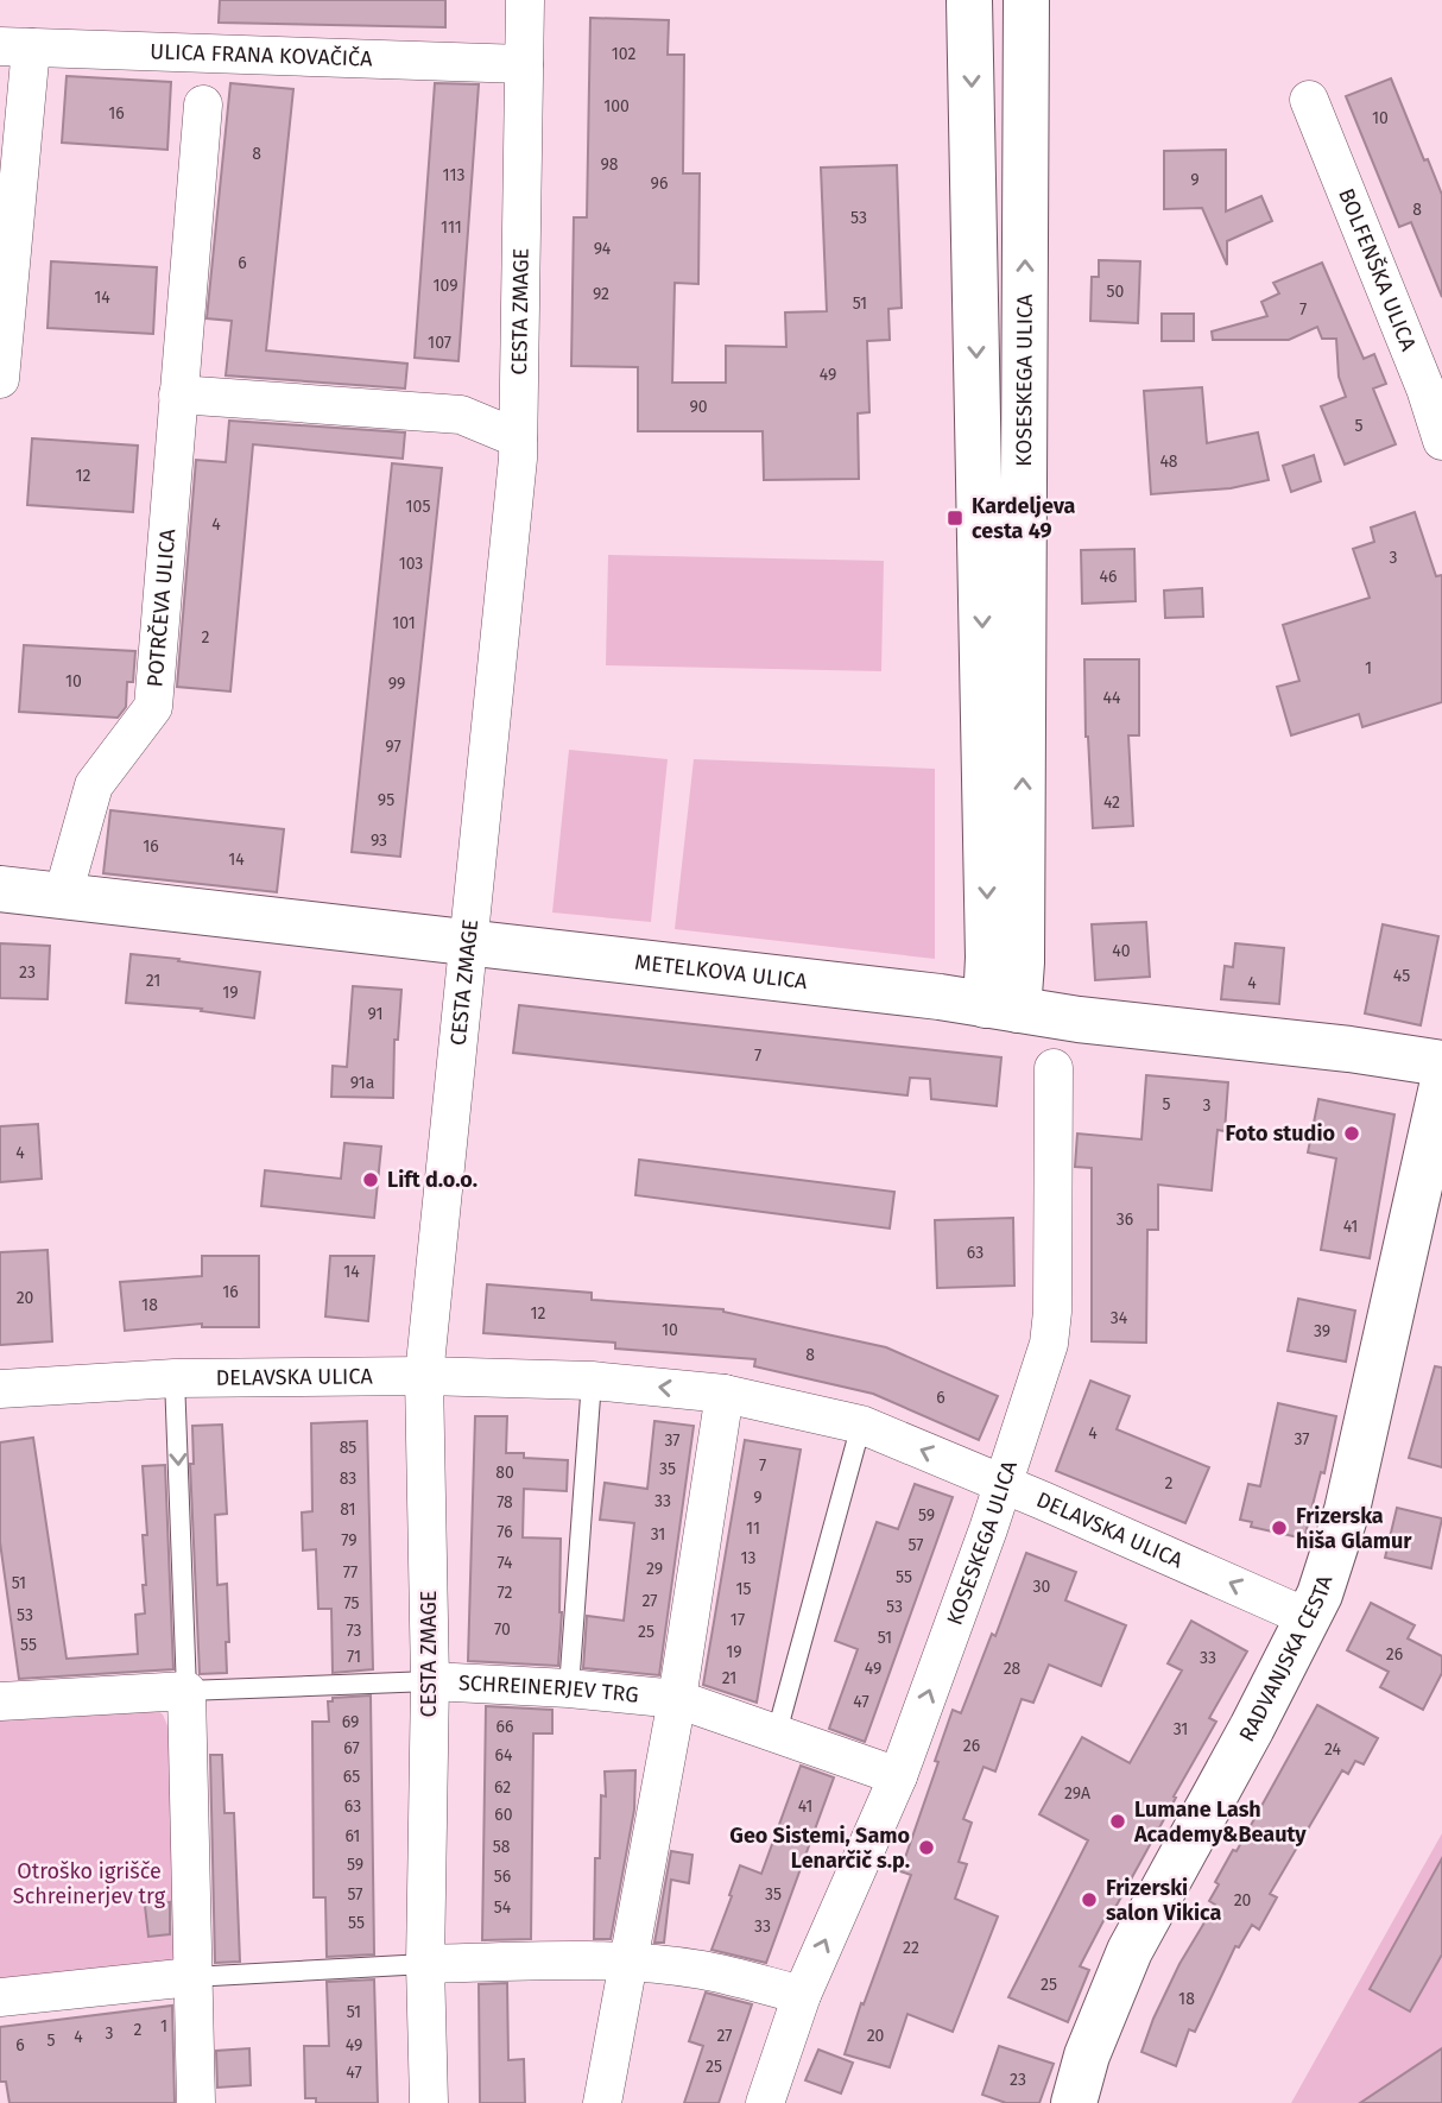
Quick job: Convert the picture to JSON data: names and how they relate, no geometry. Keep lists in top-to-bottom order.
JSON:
{
  "streets": {
    "street": [
      "ULICA FRANA KOVAČIČA",
      "BOLFENŠKA ULICA",
      "CESTA ZMAGE",
      "KOSESKEGA ULICA",
      "POTRČEVA ULICA",
      "METELKOVA ULICA",
      "DELAVSKA ULICA",
      "RADVANJSKA CESTA",
      "SCHREINERJEV TRG"
    ]
  },
  "crossings": [
    ["ULICA FRANA KOVAČIČA", "CESTA ZMAGE"],
    ["CESTA ZMAGE", "METELKOVA ULICA"],
    ["CESTA ZMAGE", "DELAVSKA ULICA"],
    ["CESTA ZMAGE", "SCHREINERJEV TRG"],
    ["KOSESKEGA ULICA", "METELKOVA ULICA"],
    ["KOSESKEGA ULICA", "DELAVSKA ULICA"],
    ["KOSESKEGA ULICA", "SCHREINERJEV TRG"],
    ["POTRČEVA ULICA", "METELKOVA ULICA"],
    ["DELAVSKA ULICA", "RADVANJSKA CESTA"]
  ],
  "one_way": ["DELAVSKA ULICA"],
  "parks": ["Otroško igrišče Schreinerjev trg"],
  "places": {
    "transit": ["Kardeljeva cesta 49"],
    "other": [
      "Foto studio",
      "Lift d.o.o.",
      "Frizerska hiša Glamur",
      "Lumane Lash Academy&Beauty",
      "Geo Sistemi, Samo Lenarčič s.p.",
      "Frizerski salon Vikica"
    ]
  },
  "house_numbers": [
    "102",
    "100",
    "16",
    "10",
    "8",
    "98",
    "113",
    "9",
    "96",
    "8",
    "53",
    "111",
    "94",
    "6",
    "109",
    "50",
    "92",
    "14",
    "51",
    "7",
    "107",
    "49",
    "90",
    "5",
    "48",
    "12",
    "105",
    "4",
    "3",
    "103",
    "46",
    "101",
    "2",
    "1",
    "10",
    "99",
    "44",
    "97",
    "95",
    "42",
    "93",
    "16",
    "14",
    "40",
    "23",
    "45",
    "21",
    "4",
    "19",
    "91",
    "7",
    "91a",
    "5",
    "3",
    "4",
    "36",
    "41",
    "63",
    "14",
    "16",
    "20",
    "18",
    "12",
    "34",
    "10",
    "39",
    "8",
    "6",
    "4",
    "37",
    "37",
    "85",
    "7",
    "35",
    "80",
    "83",
    "2",
    "9",
    "33",
    "78",
    "81",
    "59",
    "11",
    "76",
    "31",
    "79",
    "57",
    "13",
    "74",
    "29",
    "77",
    "55",
    "51",
    "30",
    "15",
    "72",
    "27",
    "75",
    "53",
    "53",
    "17",
    "70",
    "73",
    "25",
    "51",
    "55",
    "19",
    "26",
    "71",
    "33",
    "49",
    "28",
    "21",
    "47",
    "69",
    "66",
    "31",
    "26",
    "67",
    "24",
    "64",
    "65",
    "62",
    "29A",
    "63",
    "41",
    "60",
    "61",
    "58",
    "59",
    "56",
    "57",
    "35",
    "20",
    "54",
    "55",
    "33",
    "22",
    "25",
    "18",
    "51",
    "1",
    "2",
    "3",
    "27",
    "20",
    "4",
    "5",
    "6",
    "49",
    "25",
    "47",
    "23"
  ]
}
